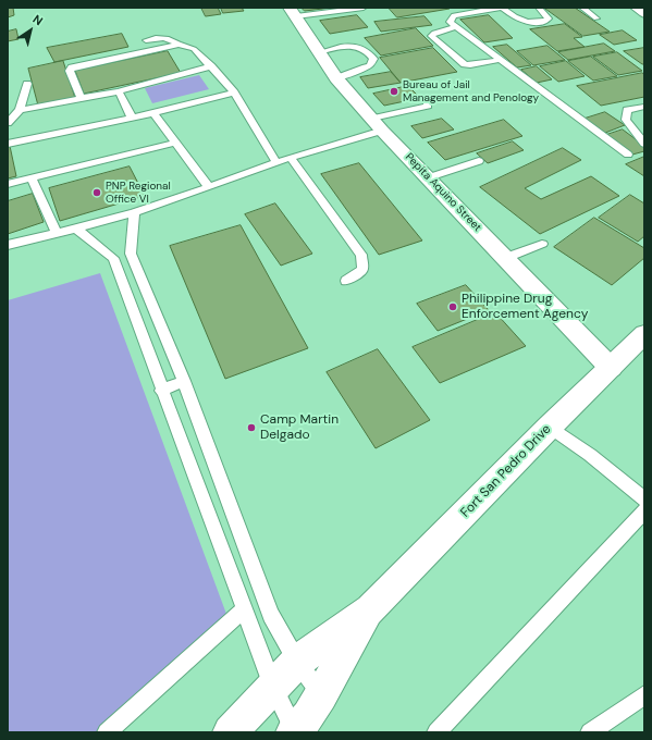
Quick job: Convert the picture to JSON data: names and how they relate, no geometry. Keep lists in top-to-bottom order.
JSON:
{
  "streets": {
    "street": ["Pepita Aquino Street", "Fort San Pedro Drive"]
  },
  "crossings": [
    ["Pepita Aquino Street", "Fort San Pedro Drive"]
  ],
  "places": [
    "Bureau of Jail Management and Penology",
    "PNP Regional Office VI",
    "Philippine Drug Enforcement Agency",
    "Camp Martin Delgado"
  ],
  "north": "top right"
}
